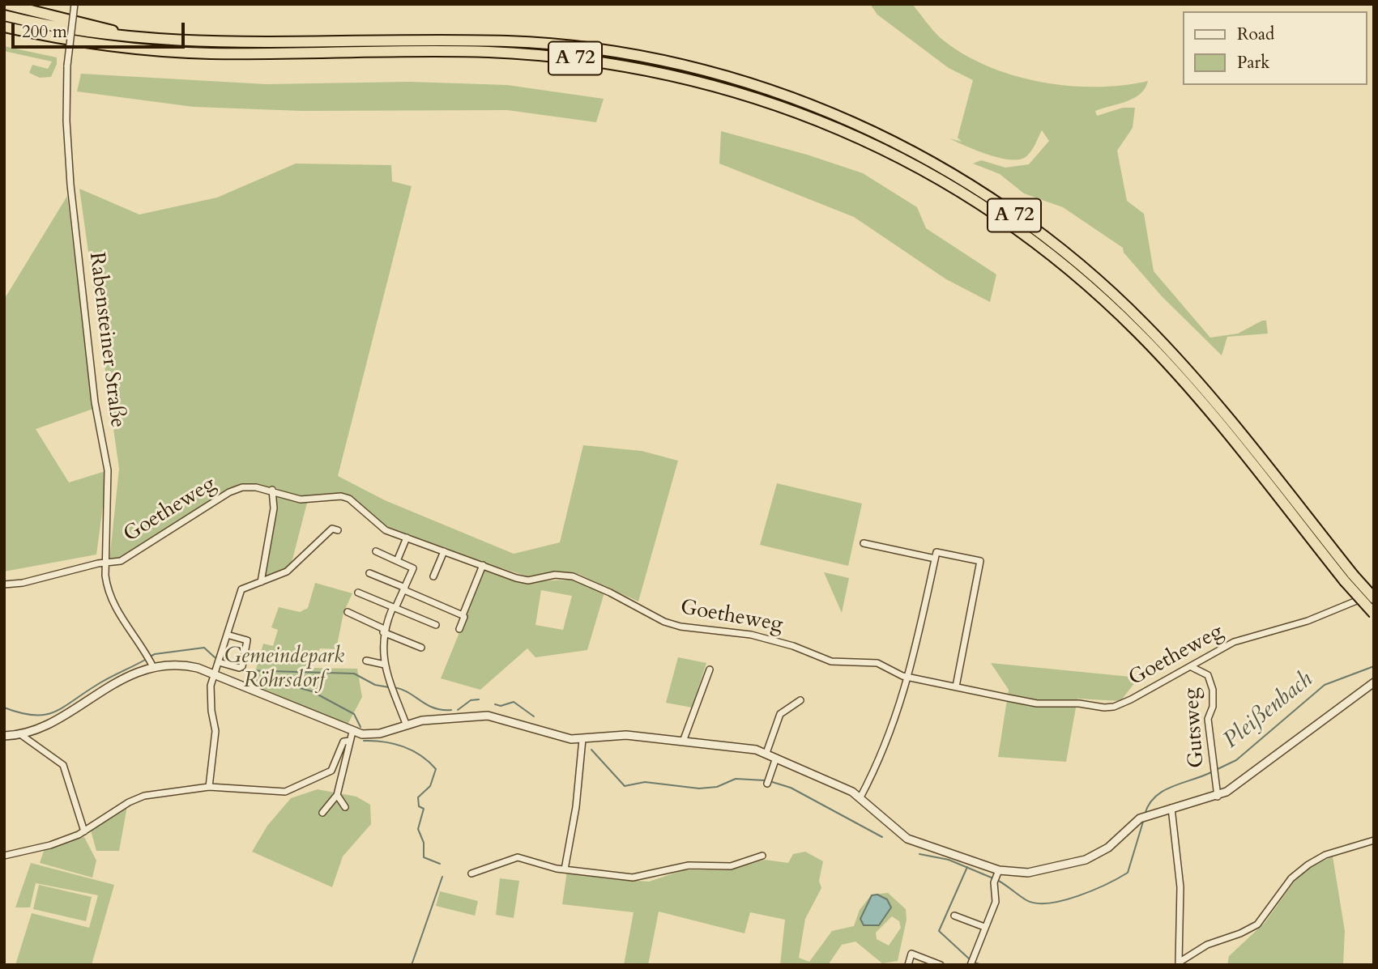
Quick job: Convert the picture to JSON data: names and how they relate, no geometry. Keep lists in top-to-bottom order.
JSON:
{
  "streets": {
    "highway": ["A 72"],
    "street": ["Rabensteiner Straße", "Goetheweg", "Gutsweg"]
  },
  "crossings": [
    ["Rabensteiner Straße", "Goetheweg"],
    ["Goetheweg", "Gutsweg"]
  ],
  "water": ["Pleißenbach"],
  "parks": ["Gemeindepark Röhrsdorf"],
  "legend": ["Road", "Park"],
  "scale_bar": "200 m"
}
